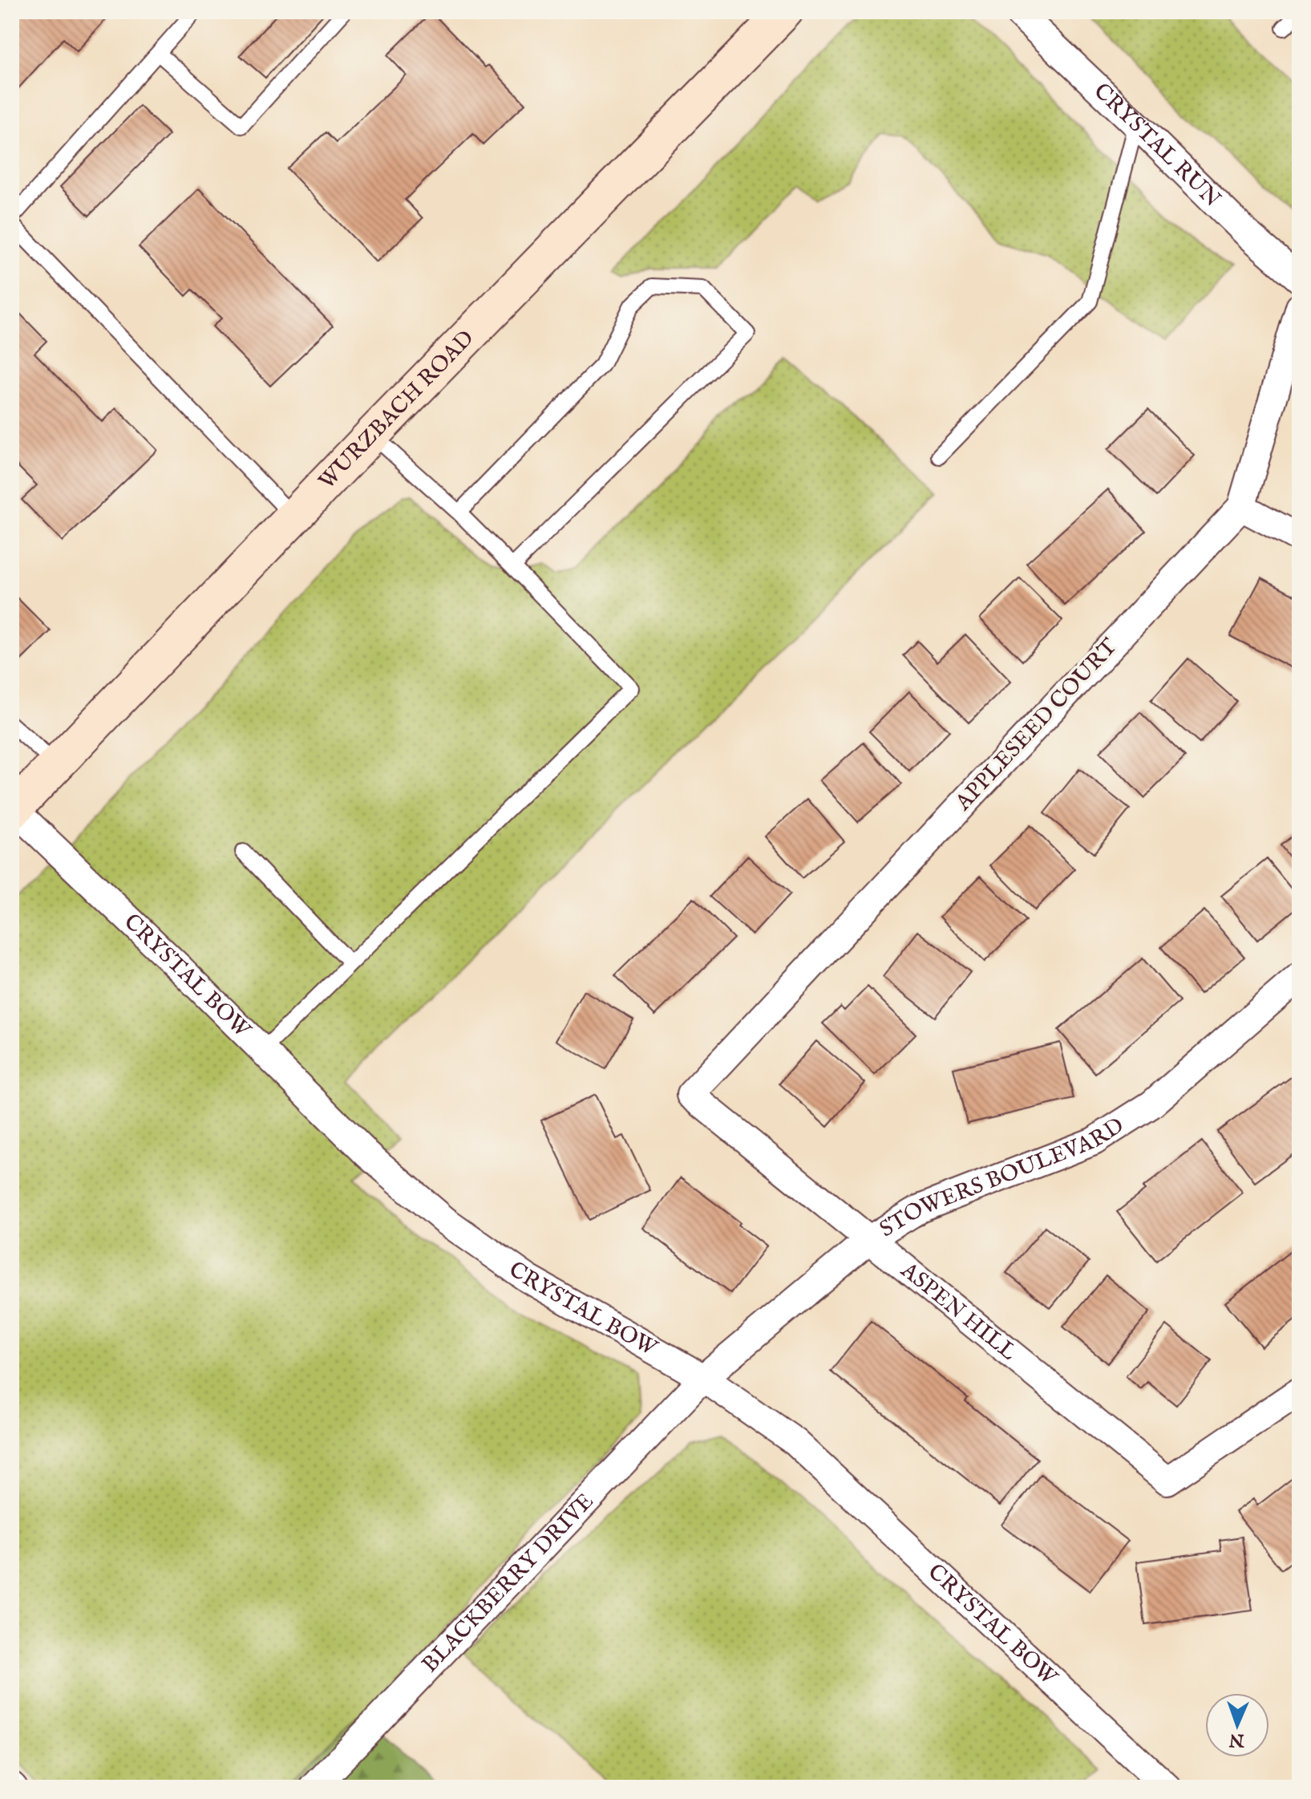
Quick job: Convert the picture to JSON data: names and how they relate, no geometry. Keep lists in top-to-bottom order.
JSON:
{
  "streets": {
    "main road": ["WURZBACH ROAD"],
    "street": [
      "CRYSTAL RUN",
      "APPLESEED COURT",
      "CRYSTAL BOW",
      "STOWERS BOULEVARD",
      "ASPEN HILL",
      "BLACKBERRY DRIVE"
    ]
  },
  "crossings": [
    ["WURZBACH ROAD", "CRYSTAL BOW"],
    ["APPLESEED COURT", "ASPEN HILL"],
    ["CRYSTAL BOW", "STOWERS BOULEVARD"],
    ["CRYSTAL BOW", "BLACKBERRY DRIVE"],
    ["STOWERS BOULEVARD", "ASPEN HILL"],
    ["STOWERS BOULEVARD", "BLACKBERRY DRIVE"]
  ],
  "north": "bottom"
}
